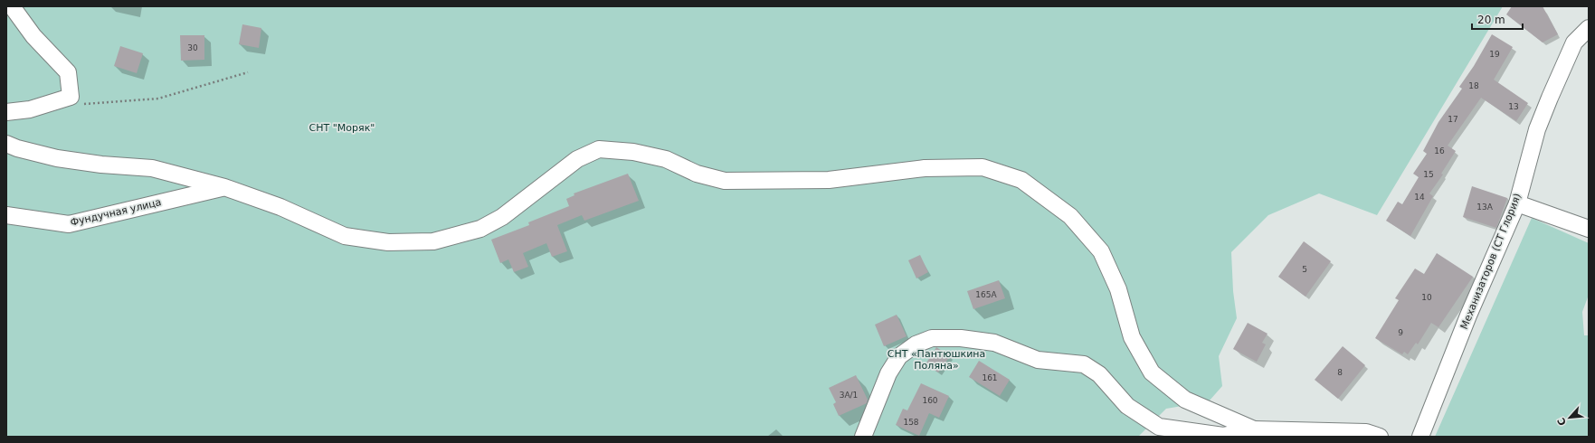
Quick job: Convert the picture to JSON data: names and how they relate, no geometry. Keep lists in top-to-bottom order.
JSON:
{
  "streets": {
    "street": ["Фундучная улица", "Механизаторов (СТ Глория)"]
  },
  "parks": ["СНТ \"Моряк\"", "СНТ «Пантюшкина Поляна»"],
  "house_numbers": [
    "30",
    "19",
    "18",
    "13",
    "17",
    "16",
    "15",
    "14",
    "13А",
    "5",
    "165А",
    "10",
    "9",
    "8",
    "161",
    "3А/1",
    "160",
    "158"
  ],
  "scale_bar": "20 m",
  "north": "bottom left"
}
